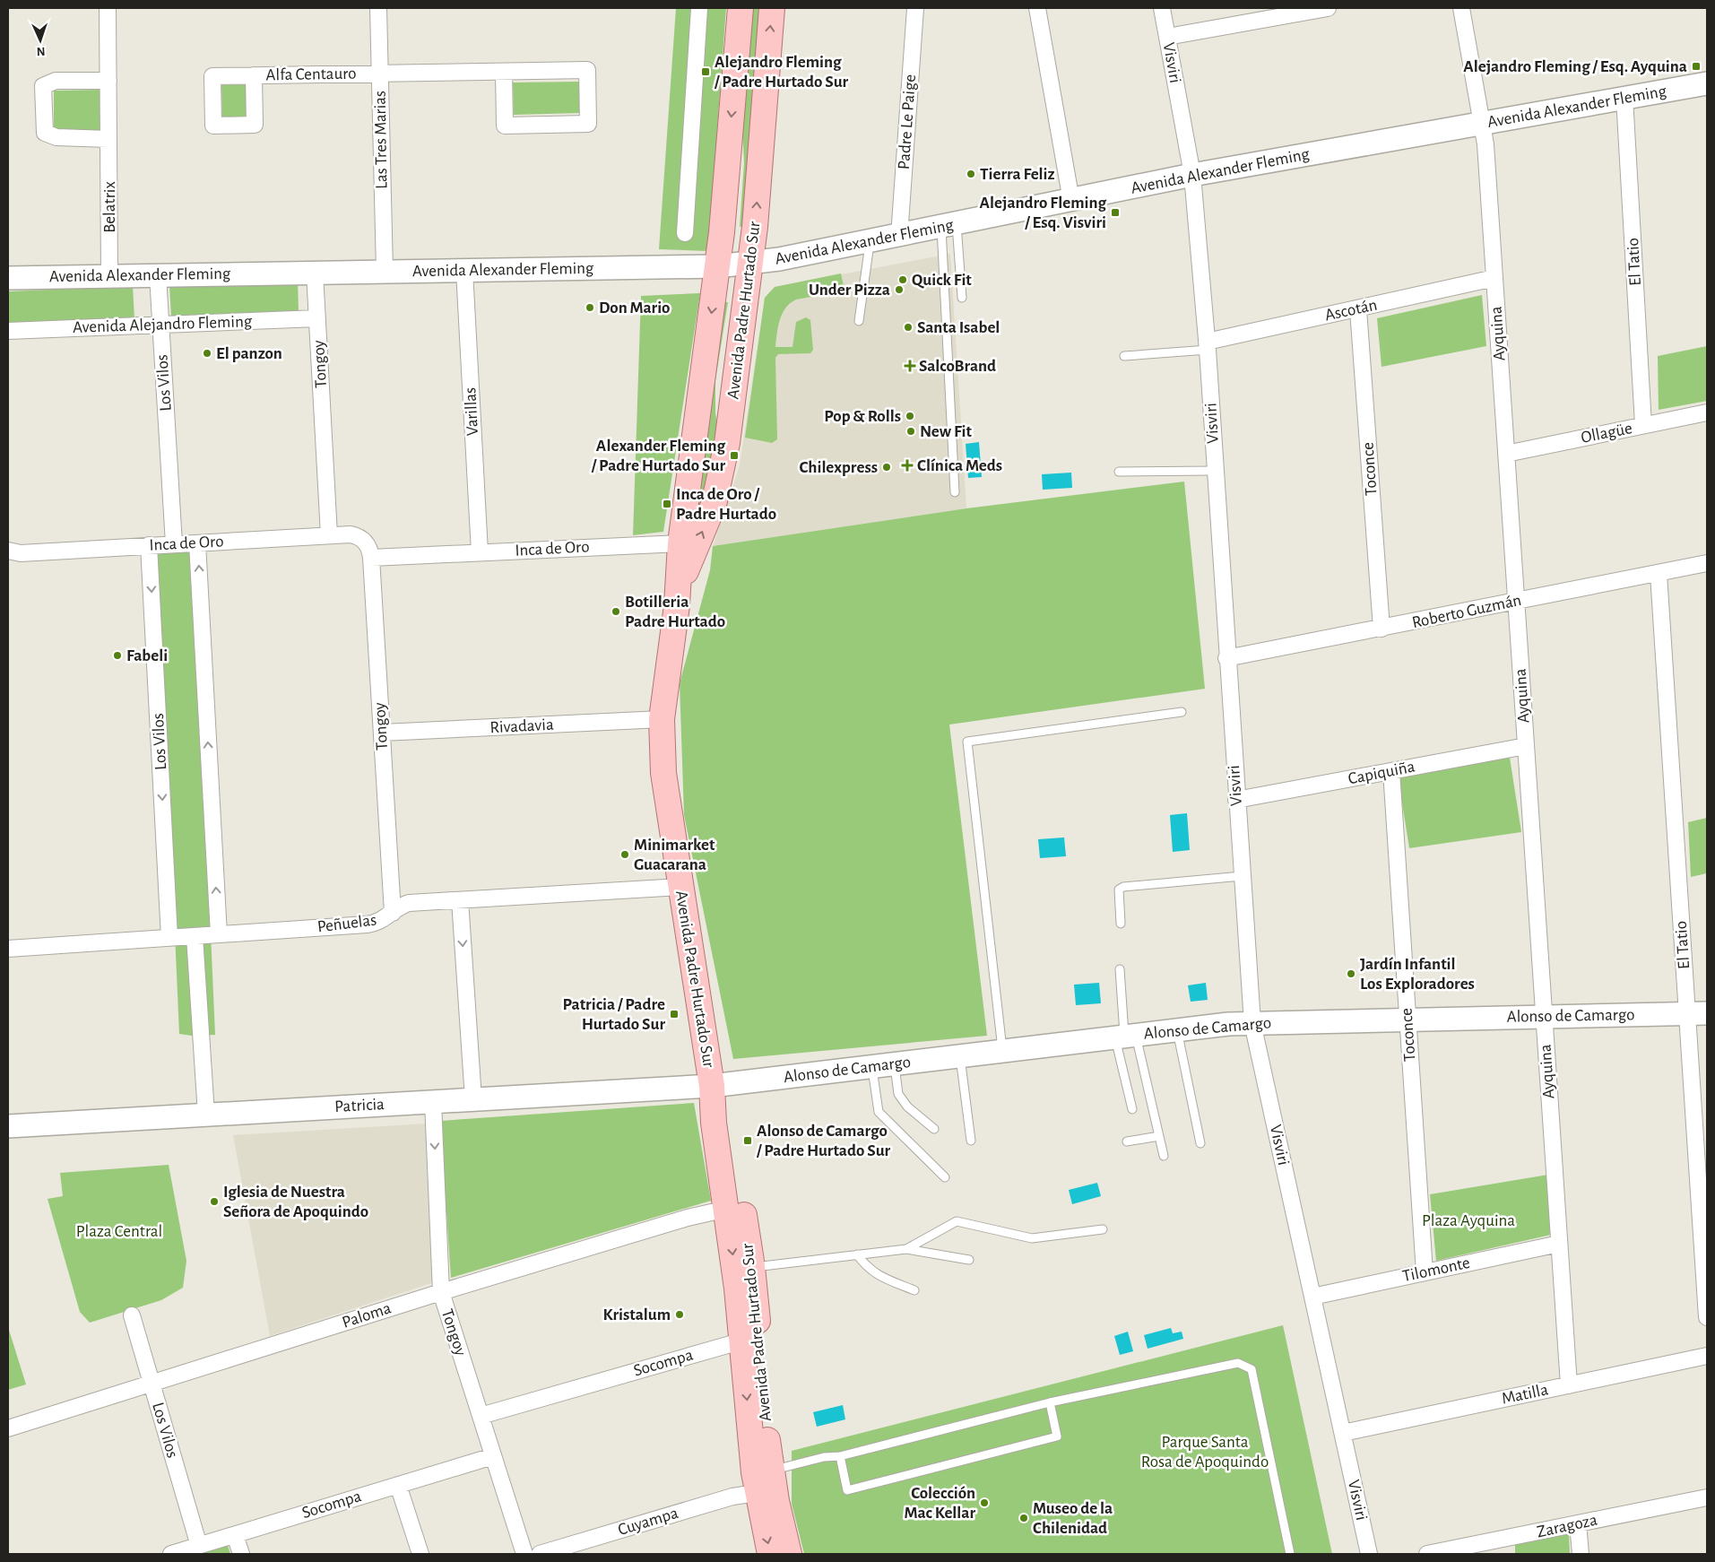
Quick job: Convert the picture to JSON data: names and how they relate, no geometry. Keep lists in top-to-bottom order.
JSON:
{
  "streets": {
    "main road": ["Avenida Padre Hurtado Sur"],
    "street": [
      "Visviri",
      "Alfa Centauro",
      "Avenida Alexander Fleming",
      "Padre Le Paige",
      "Las Tres Marias",
      "Belatrix",
      "El Tatio",
      "Ascotán",
      "Avenida Alejandro Fleming",
      "Ayquina",
      "Tongoy",
      "Los Vilos",
      "Varillas",
      "Ollagüe",
      "Toconce",
      "Inca de Oro",
      "Roberto Guzmán",
      "Rivadavia",
      "Capiquiña",
      "Peñuelas",
      "Alonso de Camargo",
      "Patricia",
      "Tilomonte",
      "Paloma",
      "Socompa",
      "Matilla",
      "Cuyampa",
      "Zaragoza"
    ]
  },
  "crossings": [
    ["Visviri", "Avenida Alexander Fleming"],
    ["Visviri", "Ascotán"],
    ["Visviri", "Roberto Guzmán"],
    ["Visviri", "Capiquiña"],
    ["Visviri", "Alonso de Camargo"],
    ["Visviri", "Tilomonte"],
    ["Visviri", "Matilla"],
    ["Alfa Centauro", "Las Tres Marias"],
    ["Avenida Alexander Fleming", "Padre Le Paige"],
    ["Avenida Alexander Fleming", "Las Tres Marias"],
    ["Avenida Alexander Fleming", "Belatrix"],
    ["Avenida Alexander Fleming", "El Tatio"],
    ["Avenida Alexander Fleming", "Avenida Padre Hurtado Sur"],
    ["Avenida Alexander Fleming", "Ayquina"],
    ["Avenida Alexander Fleming", "Tongoy"],
    ["Avenida Alexander Fleming", "Los Vilos"],
    ["Avenida Alexander Fleming", "Varillas"],
    ["El Tatio", "Ollagüe"],
    ["El Tatio", "Roberto Guzmán"],
    ["El Tatio", "Alonso de Camargo"],
    ["Avenida Padre Hurtado Sur", "Inca de Oro"],
    ["Avenida Padre Hurtado Sur", "Rivadavia"],
    ["Avenida Padre Hurtado Sur", "Peñuelas"],
    ["Avenida Padre Hurtado Sur", "Alonso de Camargo"],
    ["Avenida Padre Hurtado Sur", "Patricia"],
    ["Avenida Padre Hurtado Sur", "Paloma"],
    ["Avenida Padre Hurtado Sur", "Socompa"],
    ["Avenida Padre Hurtado Sur", "Cuyampa"],
    ["Ascotán", "Ayquina"],
    ["Ascotán", "Toconce"],
    ["Avenida Alejandro Fleming", "Tongoy"],
    ["Avenida Alejandro Fleming", "Los Vilos"],
    ["Ayquina", "Ollagüe"],
    ["Ayquina", "Roberto Guzmán"],
    ["Ayquina", "Capiquiña"],
    ["Ayquina", "Alonso de Camargo"],
    ["Ayquina", "Tilomonte"],
    ["Ayquina", "Matilla"],
    ["Tongoy", "Inca de Oro"],
    ["Tongoy", "Rivadavia"],
    ["Tongoy", "Peñuelas"],
    ["Tongoy", "Patricia"],
    ["Tongoy", "Paloma"],
    ["Tongoy", "Socompa"],
    ["Los Vilos", "Inca de Oro"],
    ["Los Vilos", "Peñuelas"],
    ["Los Vilos", "Paloma"],
    ["Los Vilos", "Socompa"],
    ["Varillas", "Inca de Oro"],
    ["Toconce", "Roberto Guzmán"],
    ["Toconce", "Capiquiña"],
    ["Toconce", "Alonso de Camargo"],
    ["Toconce", "Tilomonte"],
    ["Alonso de Camargo", "Patricia"]
  ],
  "parks": ["Plaza Ayquina", "Plaza Central", "Parque Santa Rosa de Apoquindo"],
  "places": {
    "transit": [
      "Alejandro Fleming / Esq. Ayquina",
      "Alejandro Fleming / Padre Hurtado Sur",
      "Alejandro Fleming / Esq. Visviri",
      "Alexander Fleming / Padre Hurtado Sur",
      "Inca de Oro / Padre Hurtado",
      "Patricia / Padre Hurtado Sur",
      "Alonso de Camargo / Padre Hurtado Sur"
    ],
    "other": [
      "Tierra Feliz",
      "Quick Fit",
      "Under Pizza",
      "Don Mario",
      "Santa Isabel",
      "El panzon",
      "Pop & Rolls",
      "New Fit",
      "Chilexpress",
      "Botilleria Padre Hurtado",
      "Fabeli",
      "Minimarket Guacarana",
      "Jardín Infantil Los Exploradores",
      "Iglesia de Nuestra Señora de Apoquindo",
      "Kristalum",
      "Colección Mac Kellar",
      "Museo de la Chilenidad"
    ],
    "health": ["SalcoBrand", "Clínica Meds"]
  },
  "north": "bottom"
}
